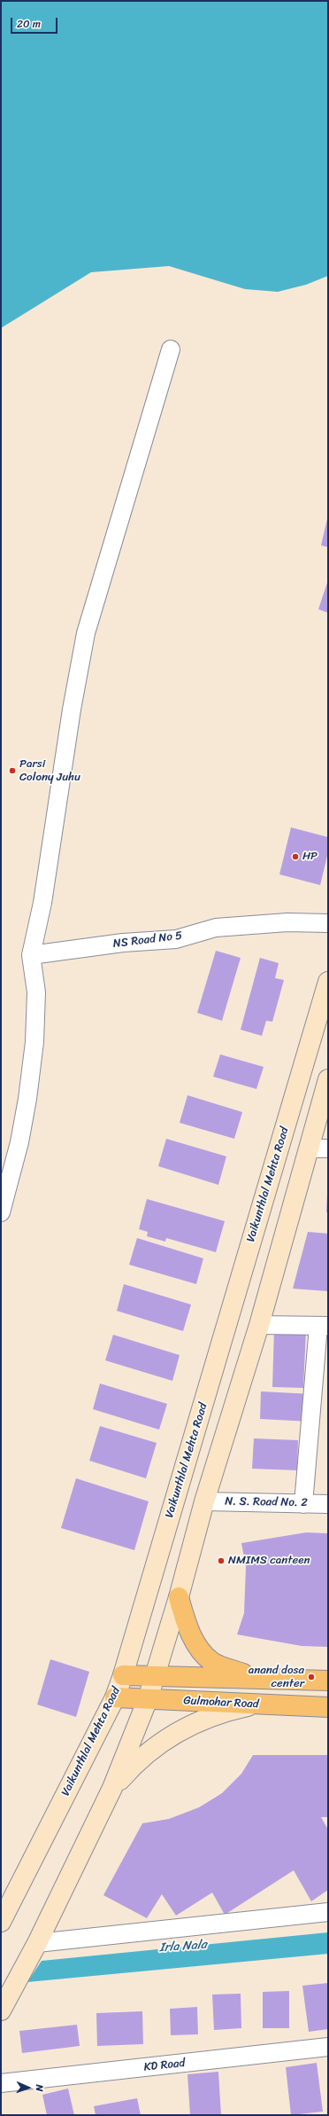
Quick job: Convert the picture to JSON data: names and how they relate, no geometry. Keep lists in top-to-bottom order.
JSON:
{
  "streets": {
    "main road": ["Vaikunthlal Mehta Road", "Gulmohar Road"],
    "street": ["NS Road No 5", "N. S. Road No. 2", "KD Road"]
  },
  "crossings": [
    ["Vaikunthlal Mehta Road", "Gulmohar Road"]
  ],
  "water": ["Irla Nala"],
  "places": [
    "Parsi Colony Juhu",
    "HP",
    "NMIMS canteen",
    "anand dosa center"
  ],
  "scale_bar": "20 m",
  "north": "right"
}
